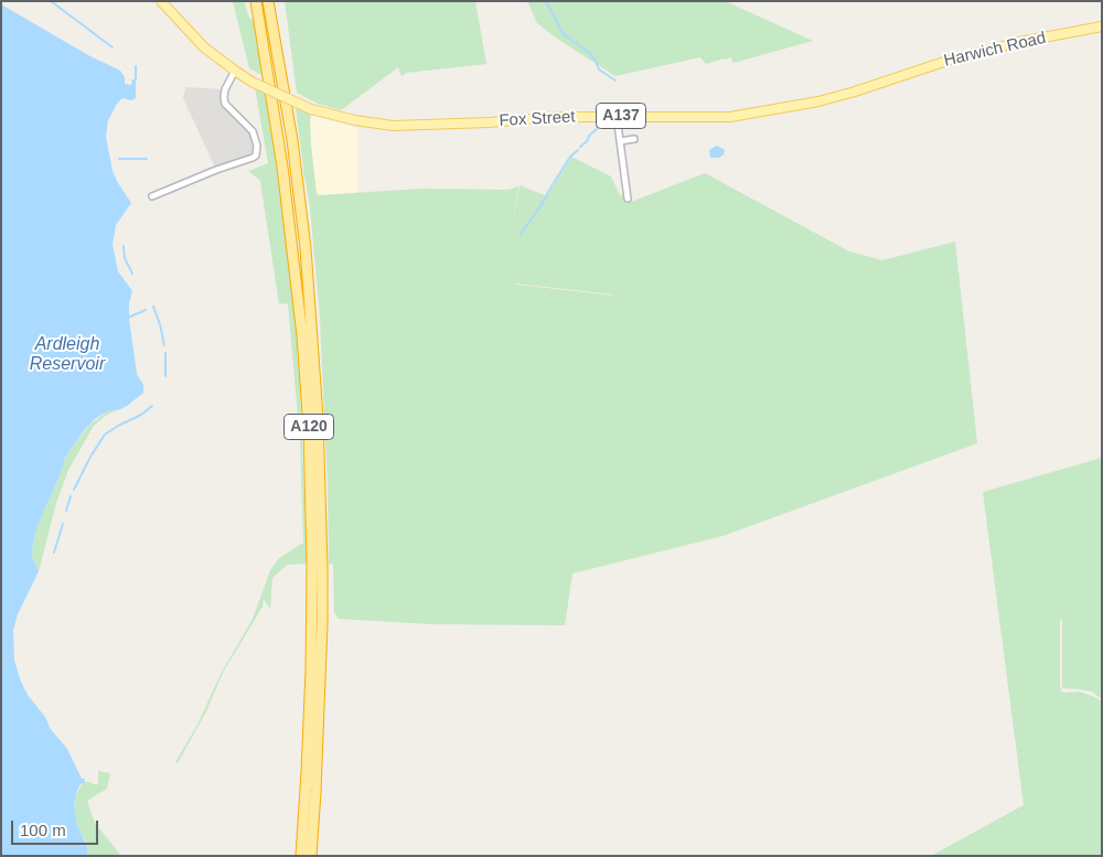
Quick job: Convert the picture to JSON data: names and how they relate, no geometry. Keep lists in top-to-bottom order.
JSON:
{
  "streets": {
    "highway": ["A120"],
    "main road": ["Harwich Road", "A137", "Fox Street"]
  },
  "crossings": [
    ["Harwich Road", "Fox Street"],
    ["A137", "Fox Street"]
  ],
  "water": ["Ardleigh Reservoir"],
  "scale_bar": "100 m"
}
